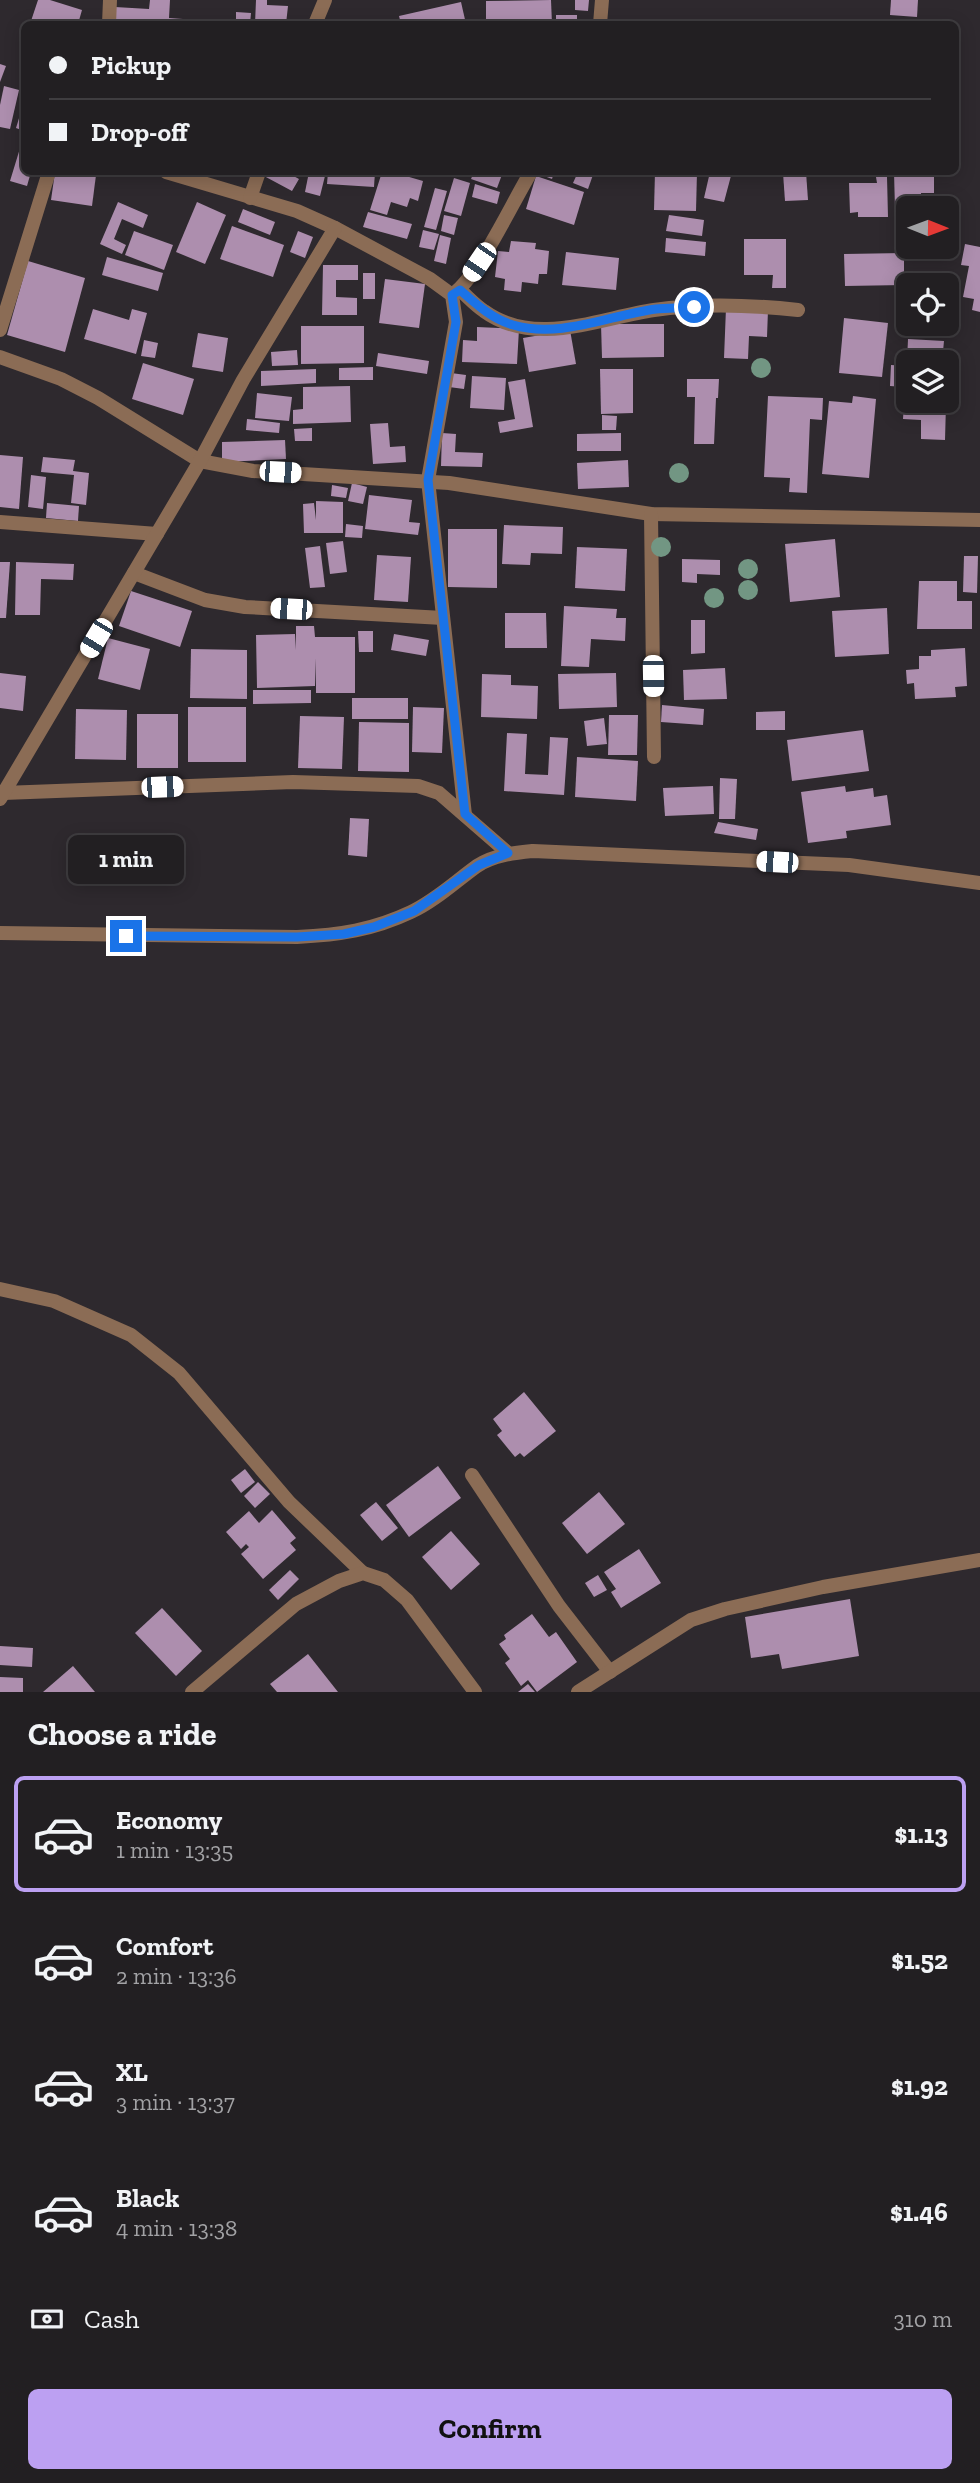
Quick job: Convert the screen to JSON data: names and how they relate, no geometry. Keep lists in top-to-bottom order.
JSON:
{
  "north": "right",
  "page": {
    "banner": ["Pickup", "Drop-off"],
    "bubble": "1 min",
    "heading": "Choose a ride",
    "list": [
      {
        "name": "Economy",
        "note": "1 min · 13:35",
        "value": "$1.13"
      },
      {
        "name": "Comfort",
        "note": "2 min · 13:36",
        "value": "$1.52"
      },
      {
        "name": "XL",
        "note": "3 min · 13:37",
        "value": "$1.92"
      },
      {
        "name": "Black",
        "note": "4 min · 13:38",
        "value": "$1.46"
      }
    ],
    "pay": ["Cash", "310 m"],
    "buttons": "Confirm"
  }
}
